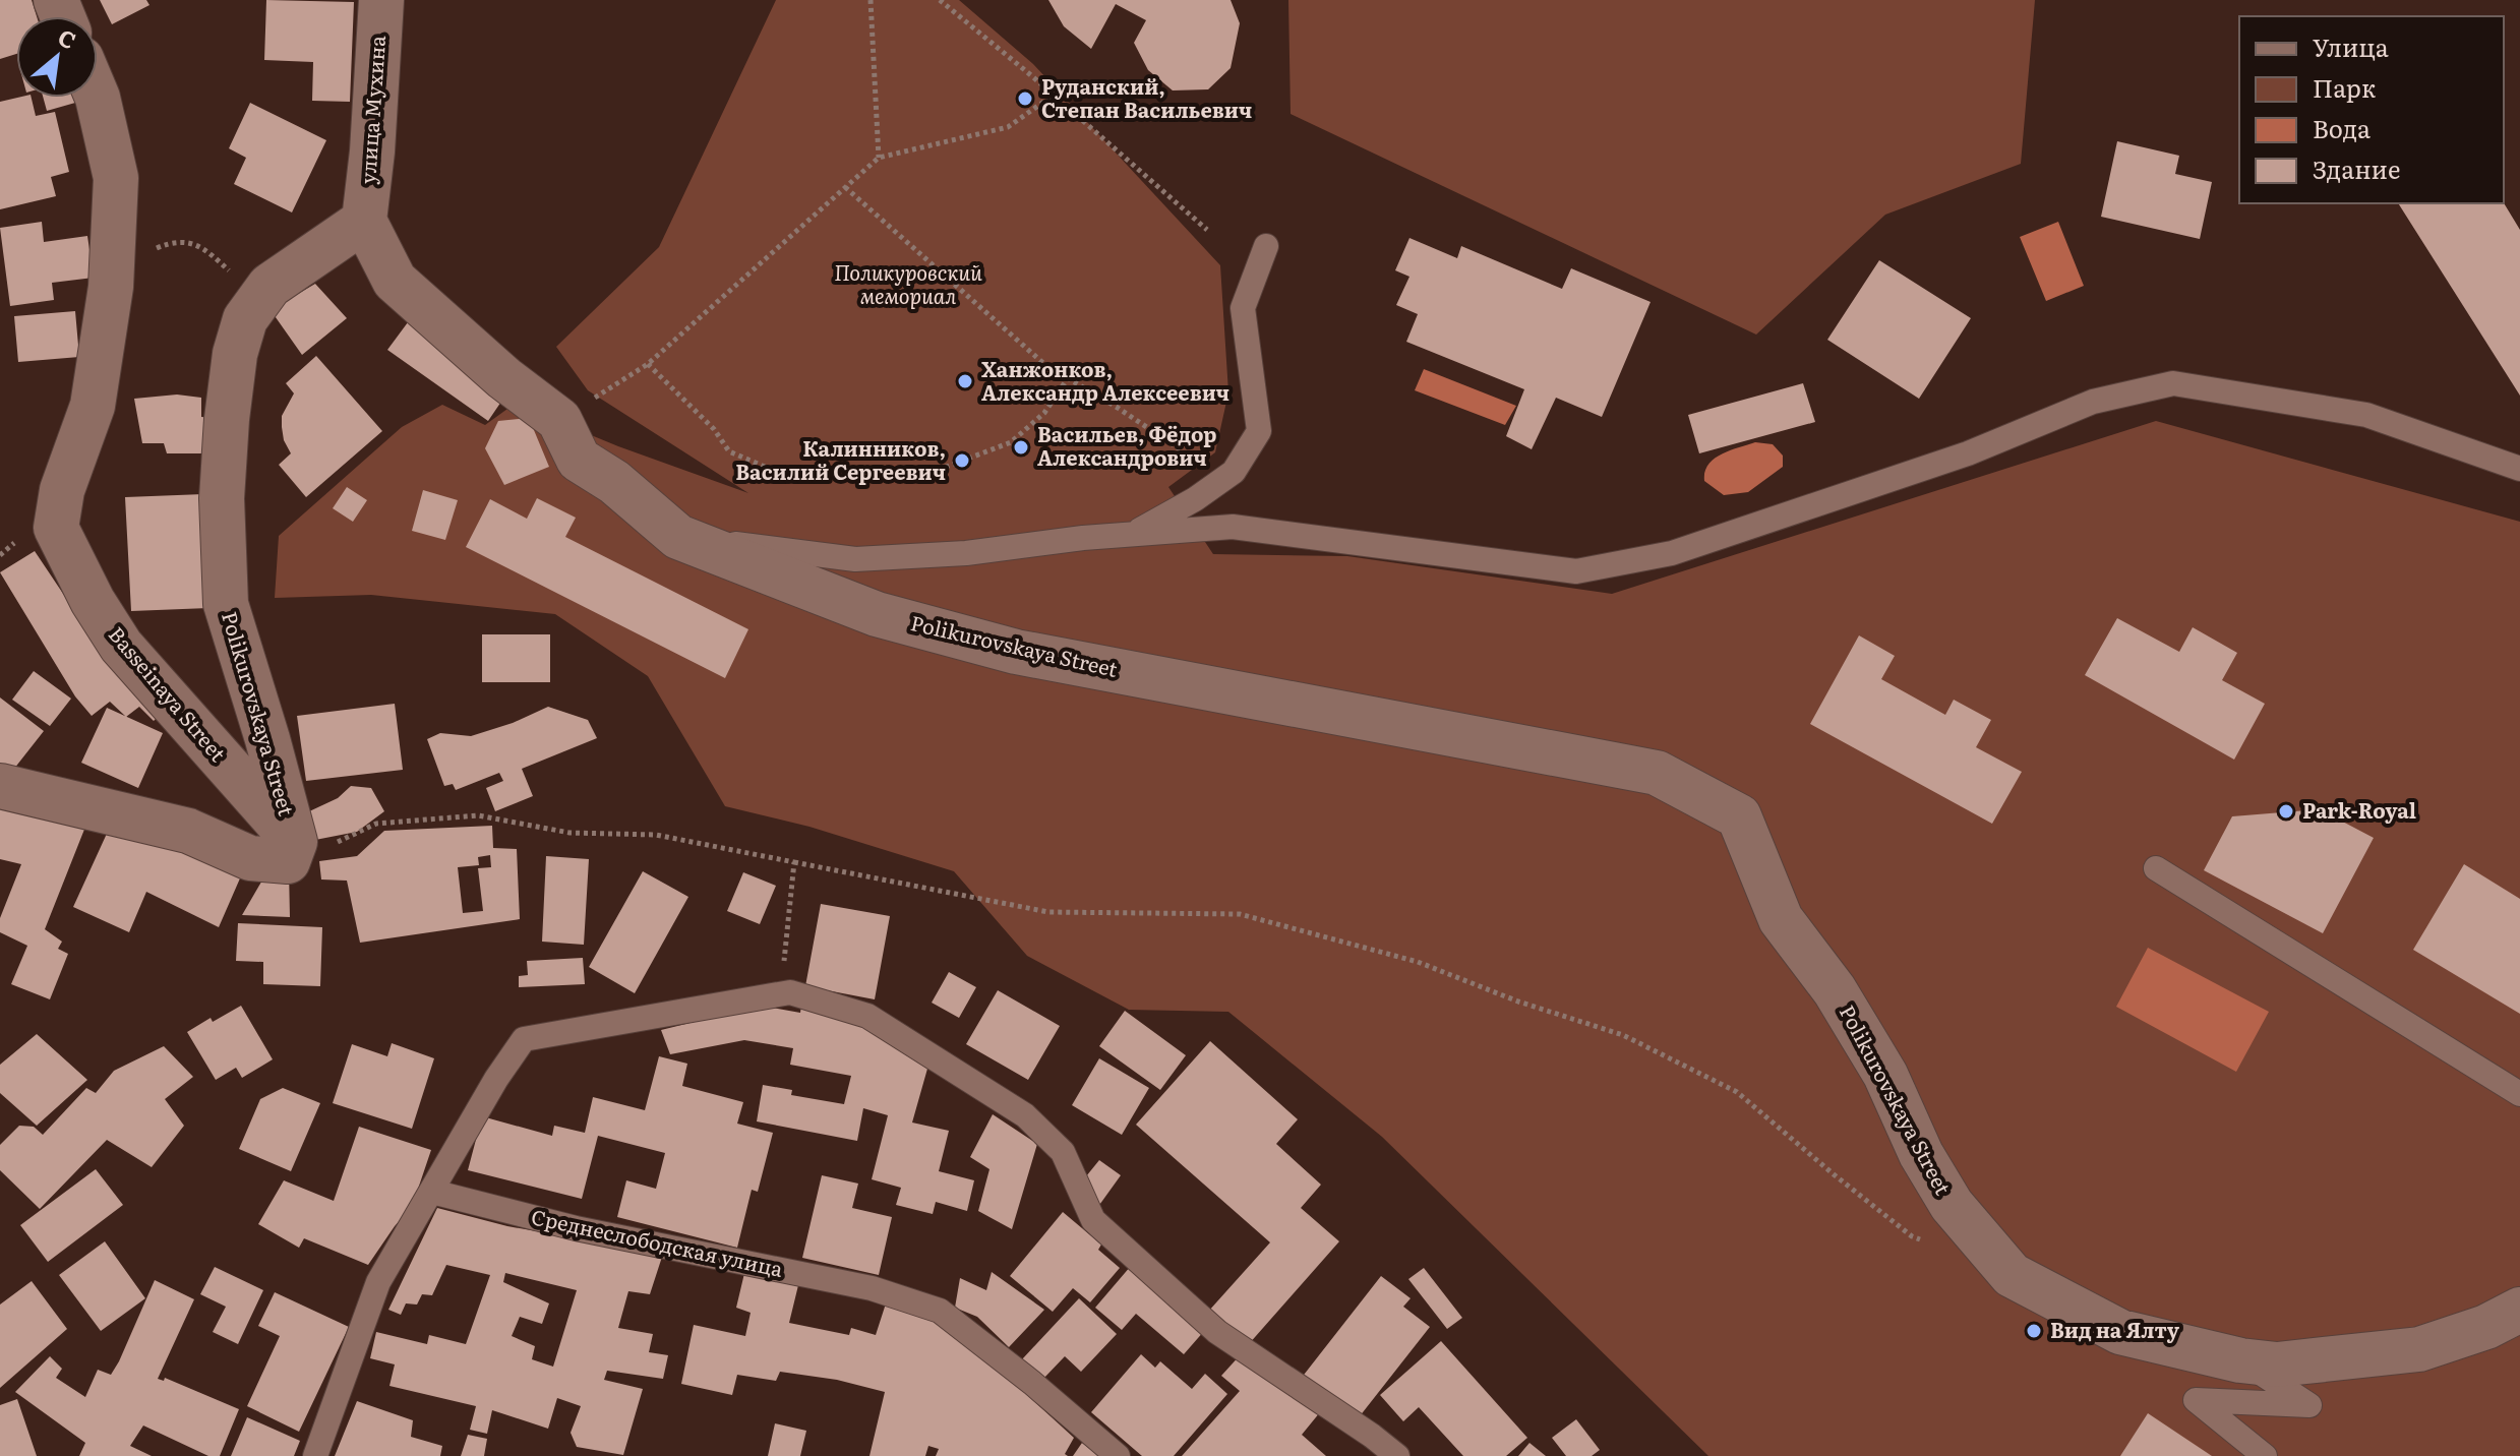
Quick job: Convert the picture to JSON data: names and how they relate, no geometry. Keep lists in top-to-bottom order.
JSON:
{
  "streets": {
    "street": ["улица Мухина", "Polikurovskaya Street", "Basseinaya Street"],
    "lane": ["Среднеслободская улица"]
  },
  "crossings": [
    ["улица Мухина", "Polikurovskaya Street"],
    ["Polikurovskaya Street", "Basseinaya Street"]
  ],
  "parks": ["Поликуровский мемориал"],
  "places": [
    "Руданский, Степан Васильевич",
    "Ханжонков, Александр Алексеевич",
    "Васильев, Фёдор Александрович",
    "Калинников, Василий Сергеевич",
    "Park-Royal",
    "Вид на Ялту"
  ],
  "legend": [
    "Улица",
    "Парк",
    "Вода",
    "Здание"
  ],
  "north": "top right"
}
